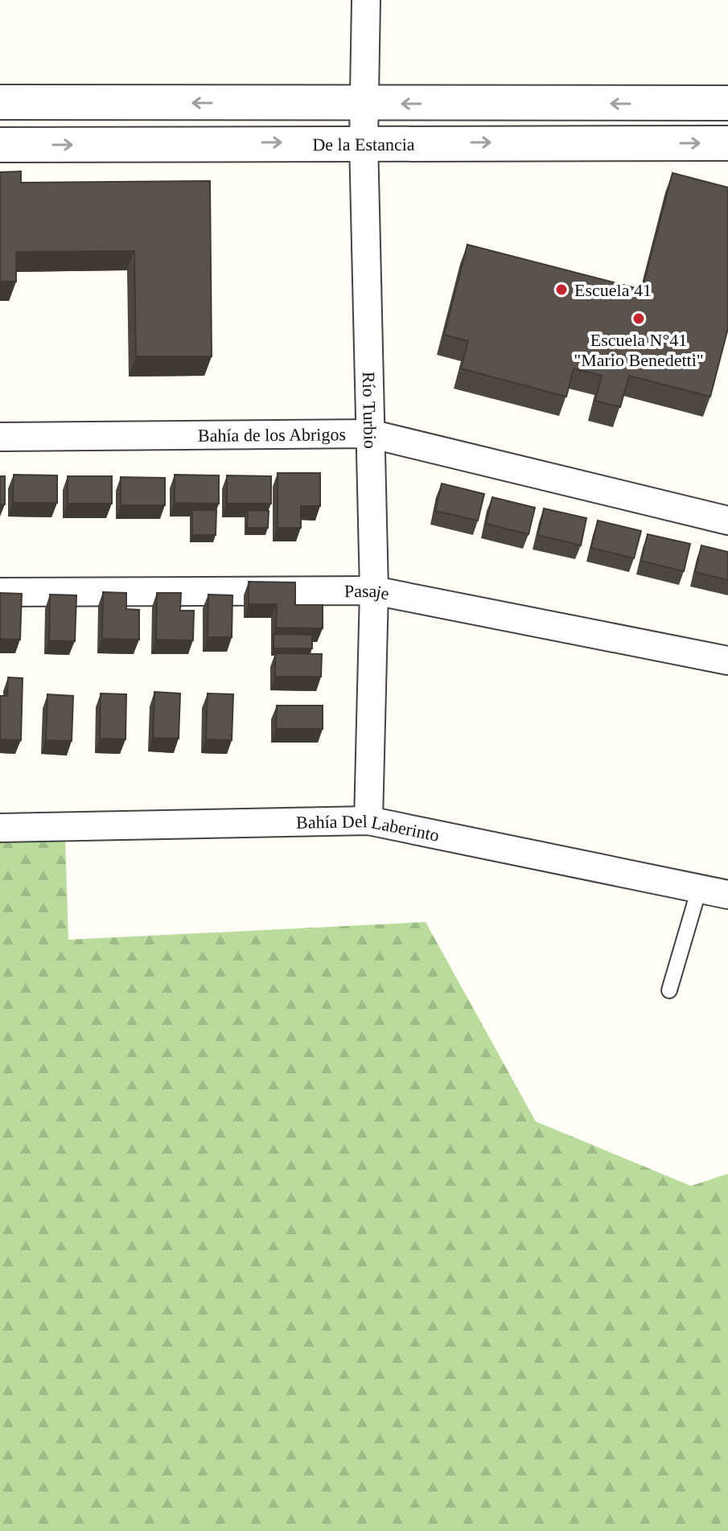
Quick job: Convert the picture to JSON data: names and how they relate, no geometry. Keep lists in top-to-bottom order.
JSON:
{
  "streets": {
    "street": [
      "De la Estancia",
      "Río Turbio",
      "Bahía de los Abrigos",
      "Pasaje",
      "Bahía Del Laberinto"
    ]
  },
  "crossings": [
    ["De la Estancia", "Río Turbio"],
    ["Río Turbio", "Bahía de los Abrigos"],
    ["Río Turbio", "Pasaje"],
    ["Río Turbio", "Bahía Del Laberinto"]
  ],
  "places": ["Escuela 41", "Escuela N°41 \"Mario Benedetti\""]
}
